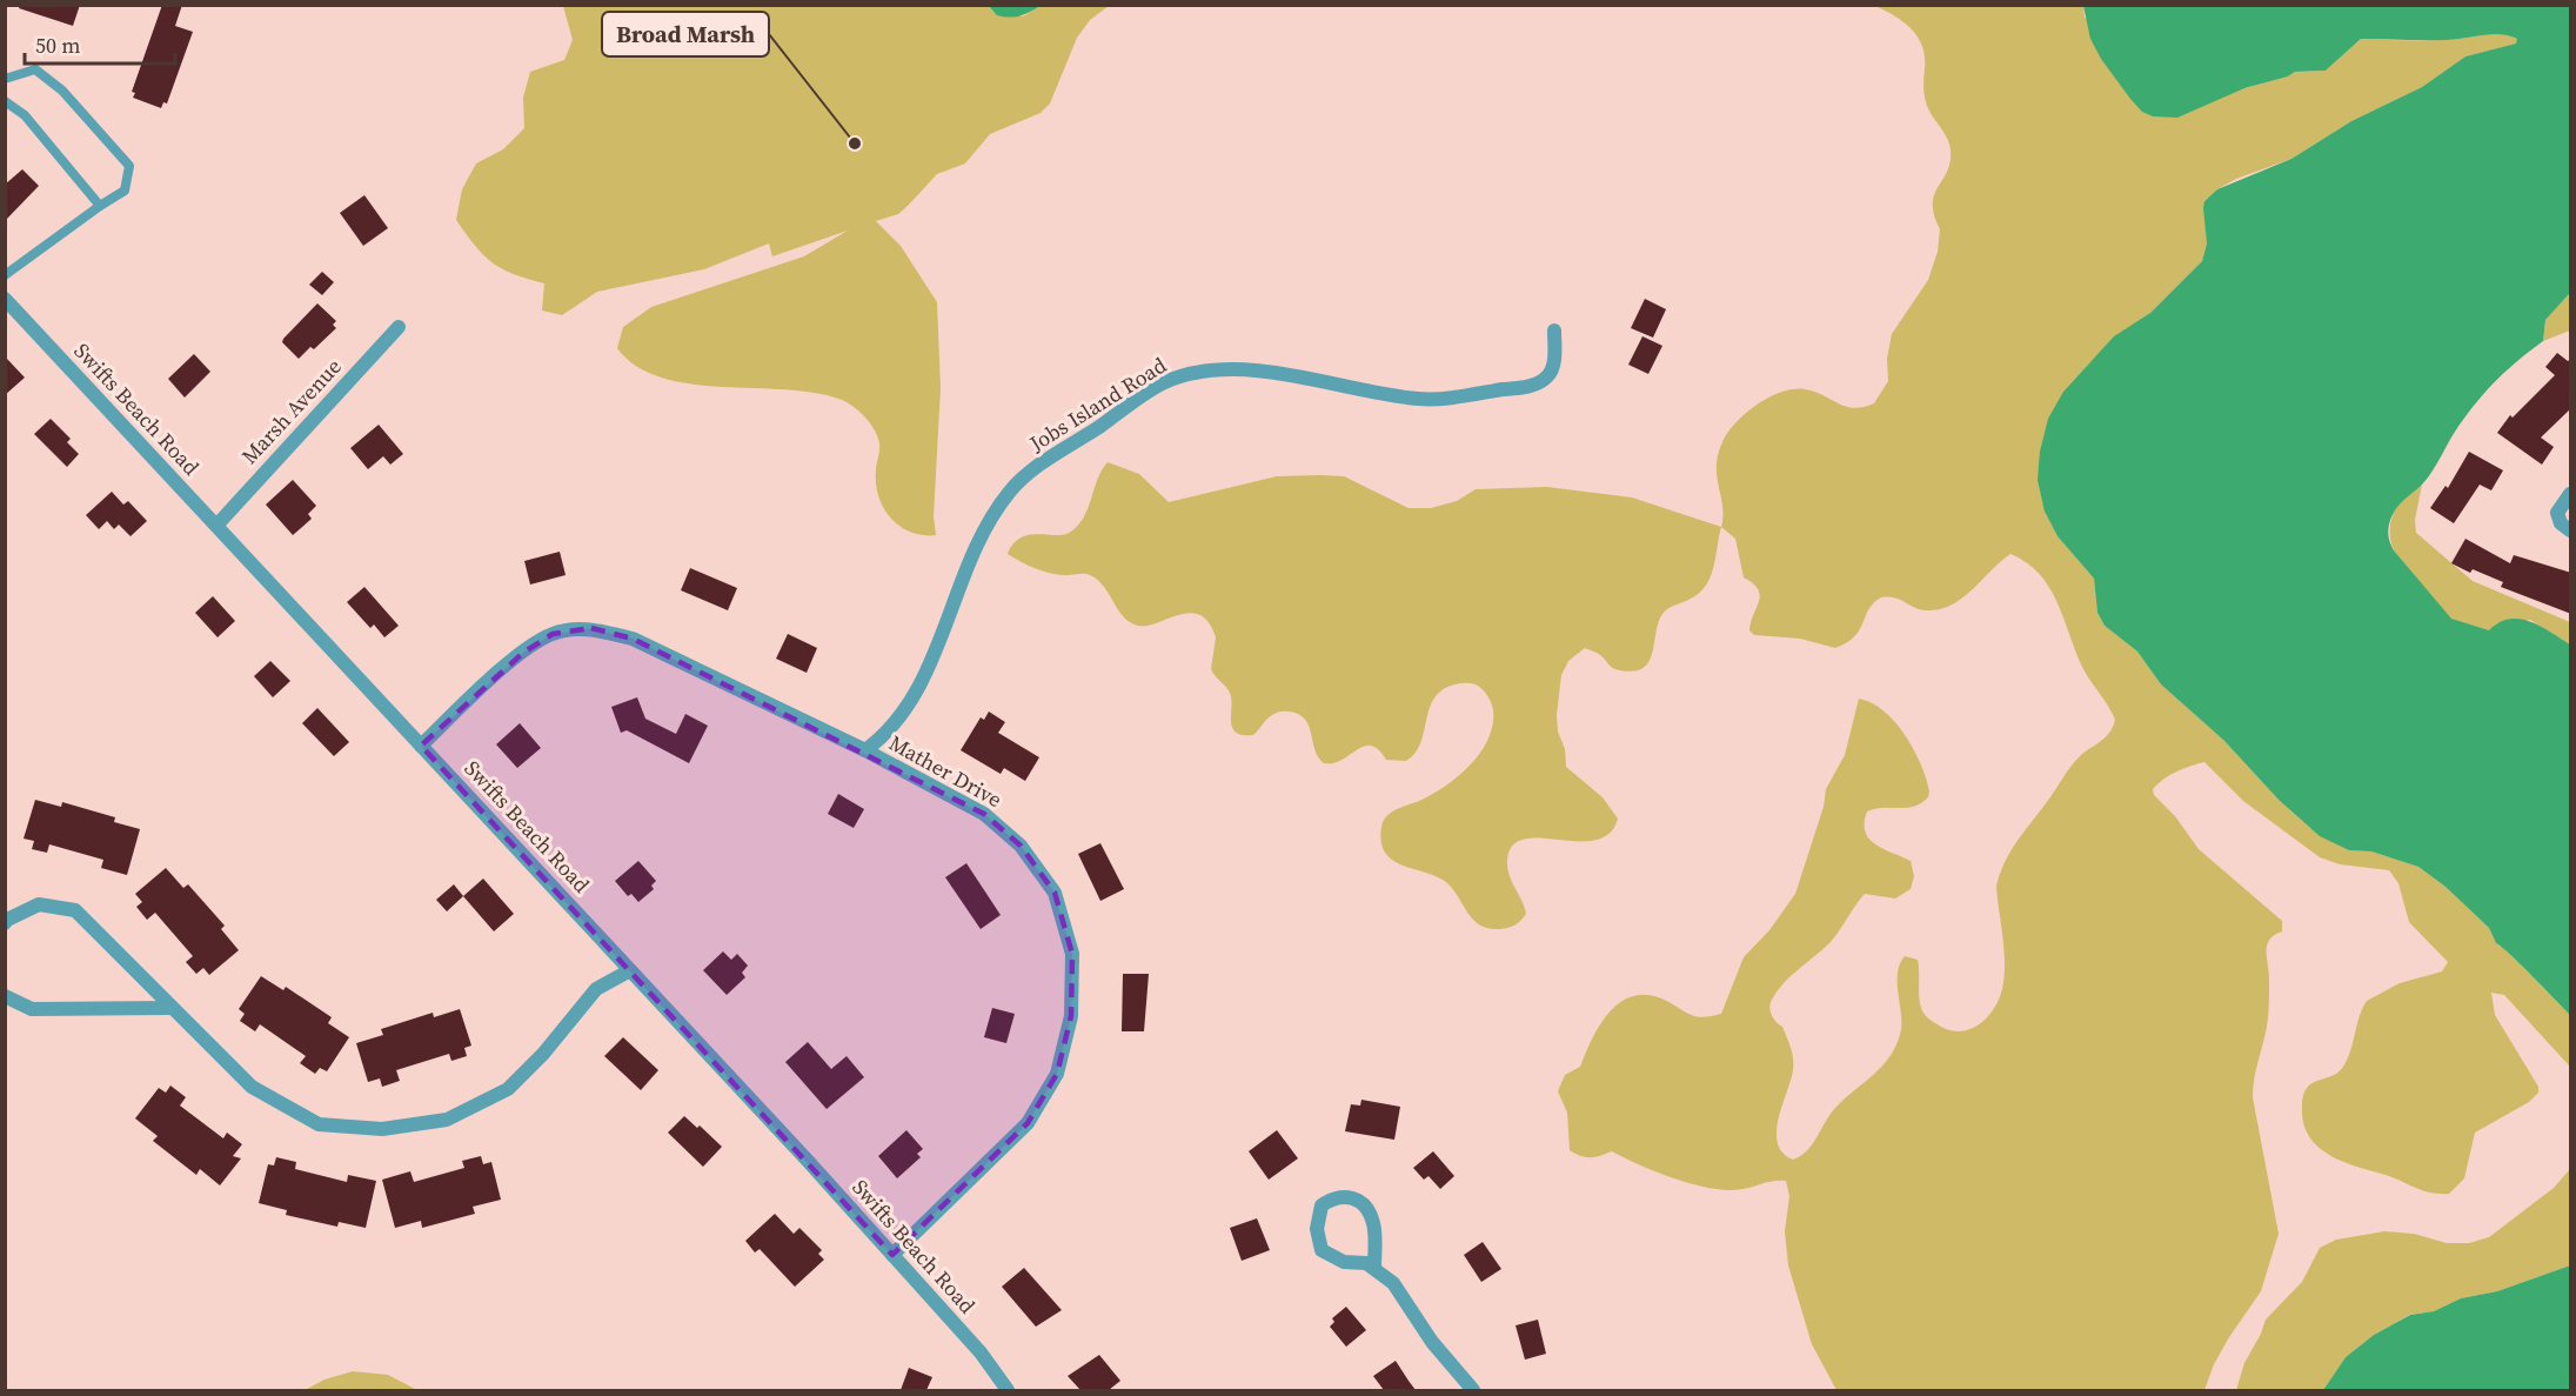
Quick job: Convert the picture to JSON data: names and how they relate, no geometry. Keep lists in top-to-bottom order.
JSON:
{
  "streets": {
    "street": [
      "Jobs Island Road",
      "Swifts Beach Road",
      "Marsh Avenue",
      "Mather Drive"
    ]
  },
  "crossings": [
    ["Jobs Island Road", "Mather Drive"],
    ["Swifts Beach Road", "Marsh Avenue"],
    ["Swifts Beach Road", "Mather Drive"]
  ],
  "places": ["Broad Marsh"],
  "scale_bar": "50 m"
}
